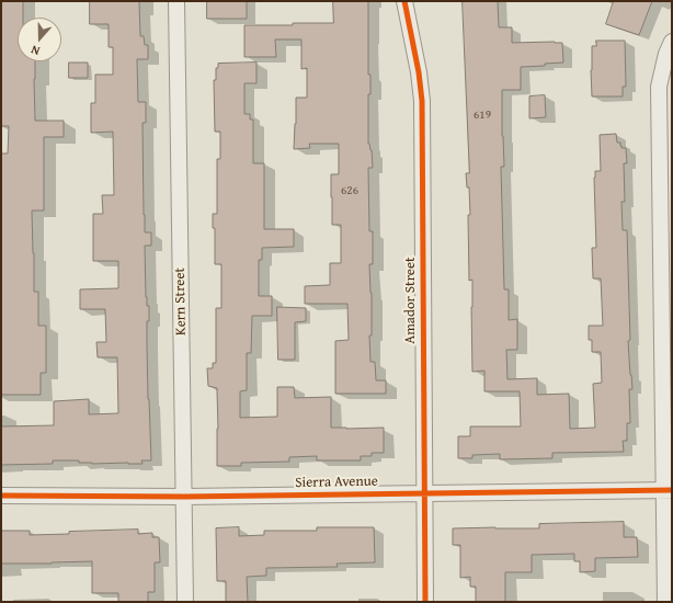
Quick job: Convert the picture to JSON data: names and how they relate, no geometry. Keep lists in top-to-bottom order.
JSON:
{
  "streets": {
    "street": ["Amador Street", "Kern Street", "Sierra Avenue"]
  },
  "crossings": [
    ["Amador Street", "Sierra Avenue"],
    ["Kern Street", "Sierra Avenue"]
  ],
  "house_numbers": ["619", "626"],
  "north": "bottom"
}
